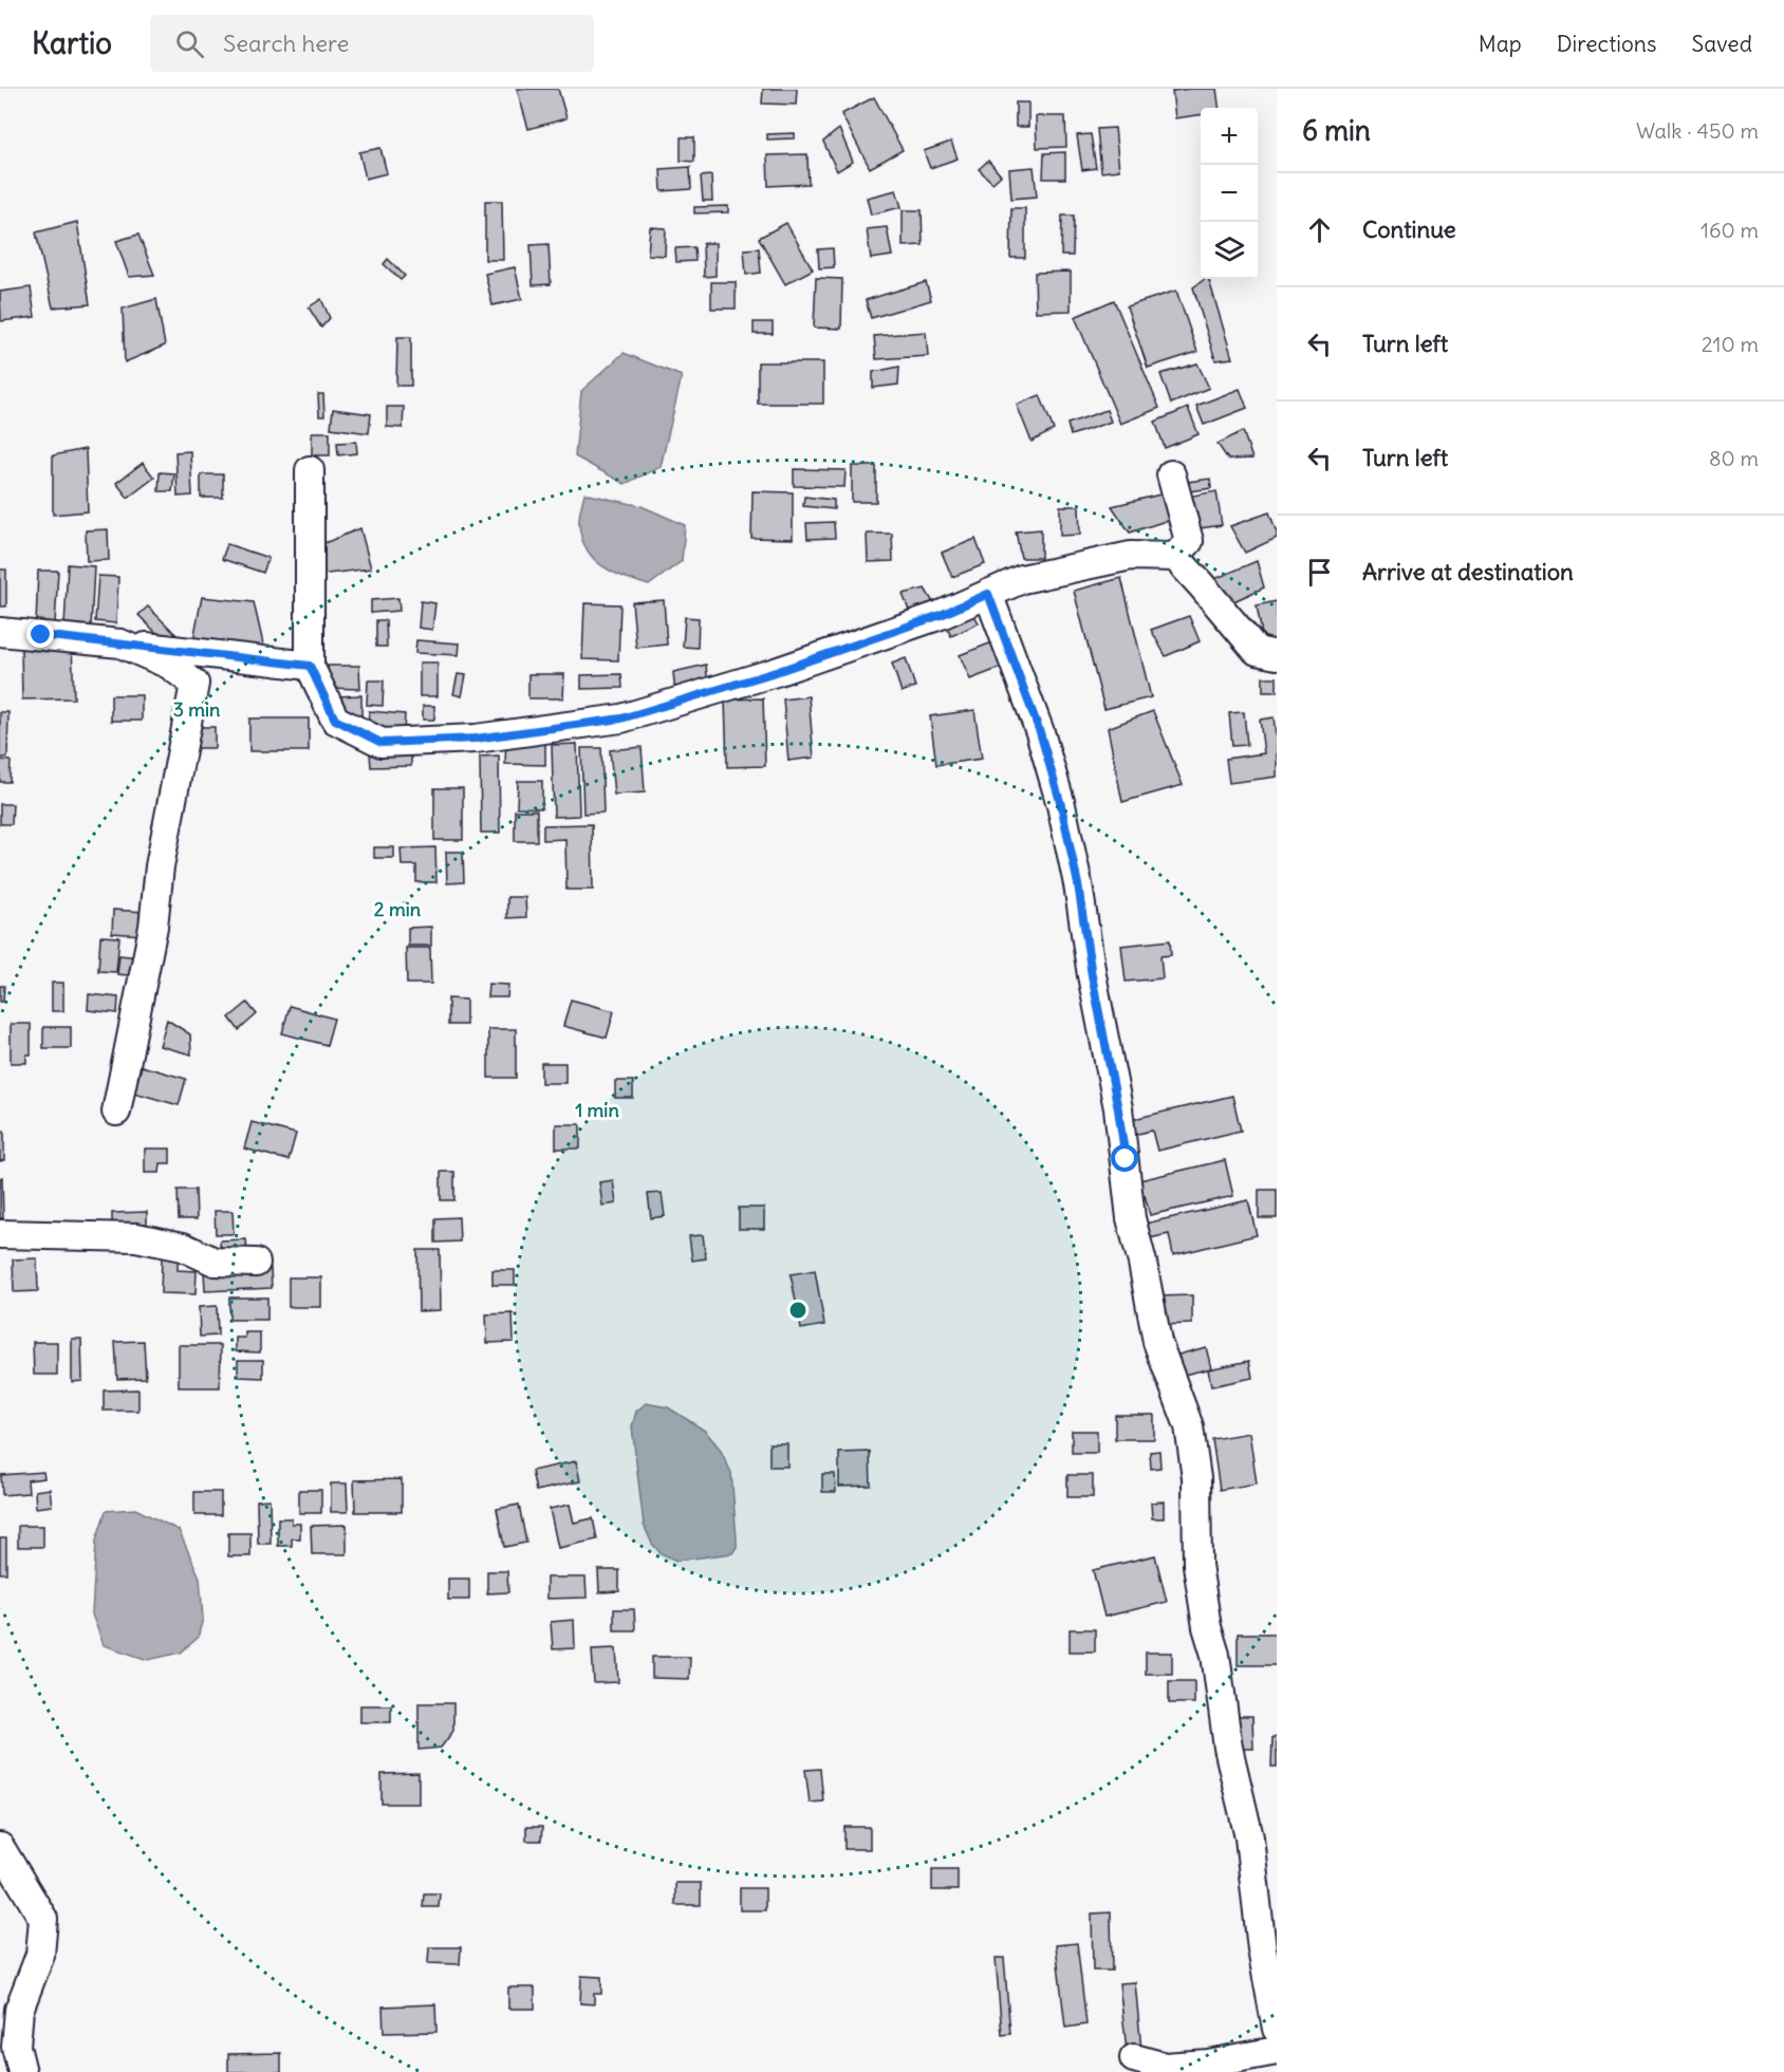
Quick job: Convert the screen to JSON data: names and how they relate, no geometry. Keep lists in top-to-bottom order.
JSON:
{
  "page": {
    "header": "Kartio",
    "search": "Search here",
    "nav": ["Map", "Directions", "Saved"],
    "heading": ["6 min", "Walk · 450 m"],
    "map_buttons": ["+", "−"],
    "list": [
      ["Continue", "160 m"],
      ["Turn left", "210 m"],
      ["Turn left", "80 m"],
      "Arrive at destination"
    ]
  },
  "rings": ["3 min", "2 min", "1 min"]
}
